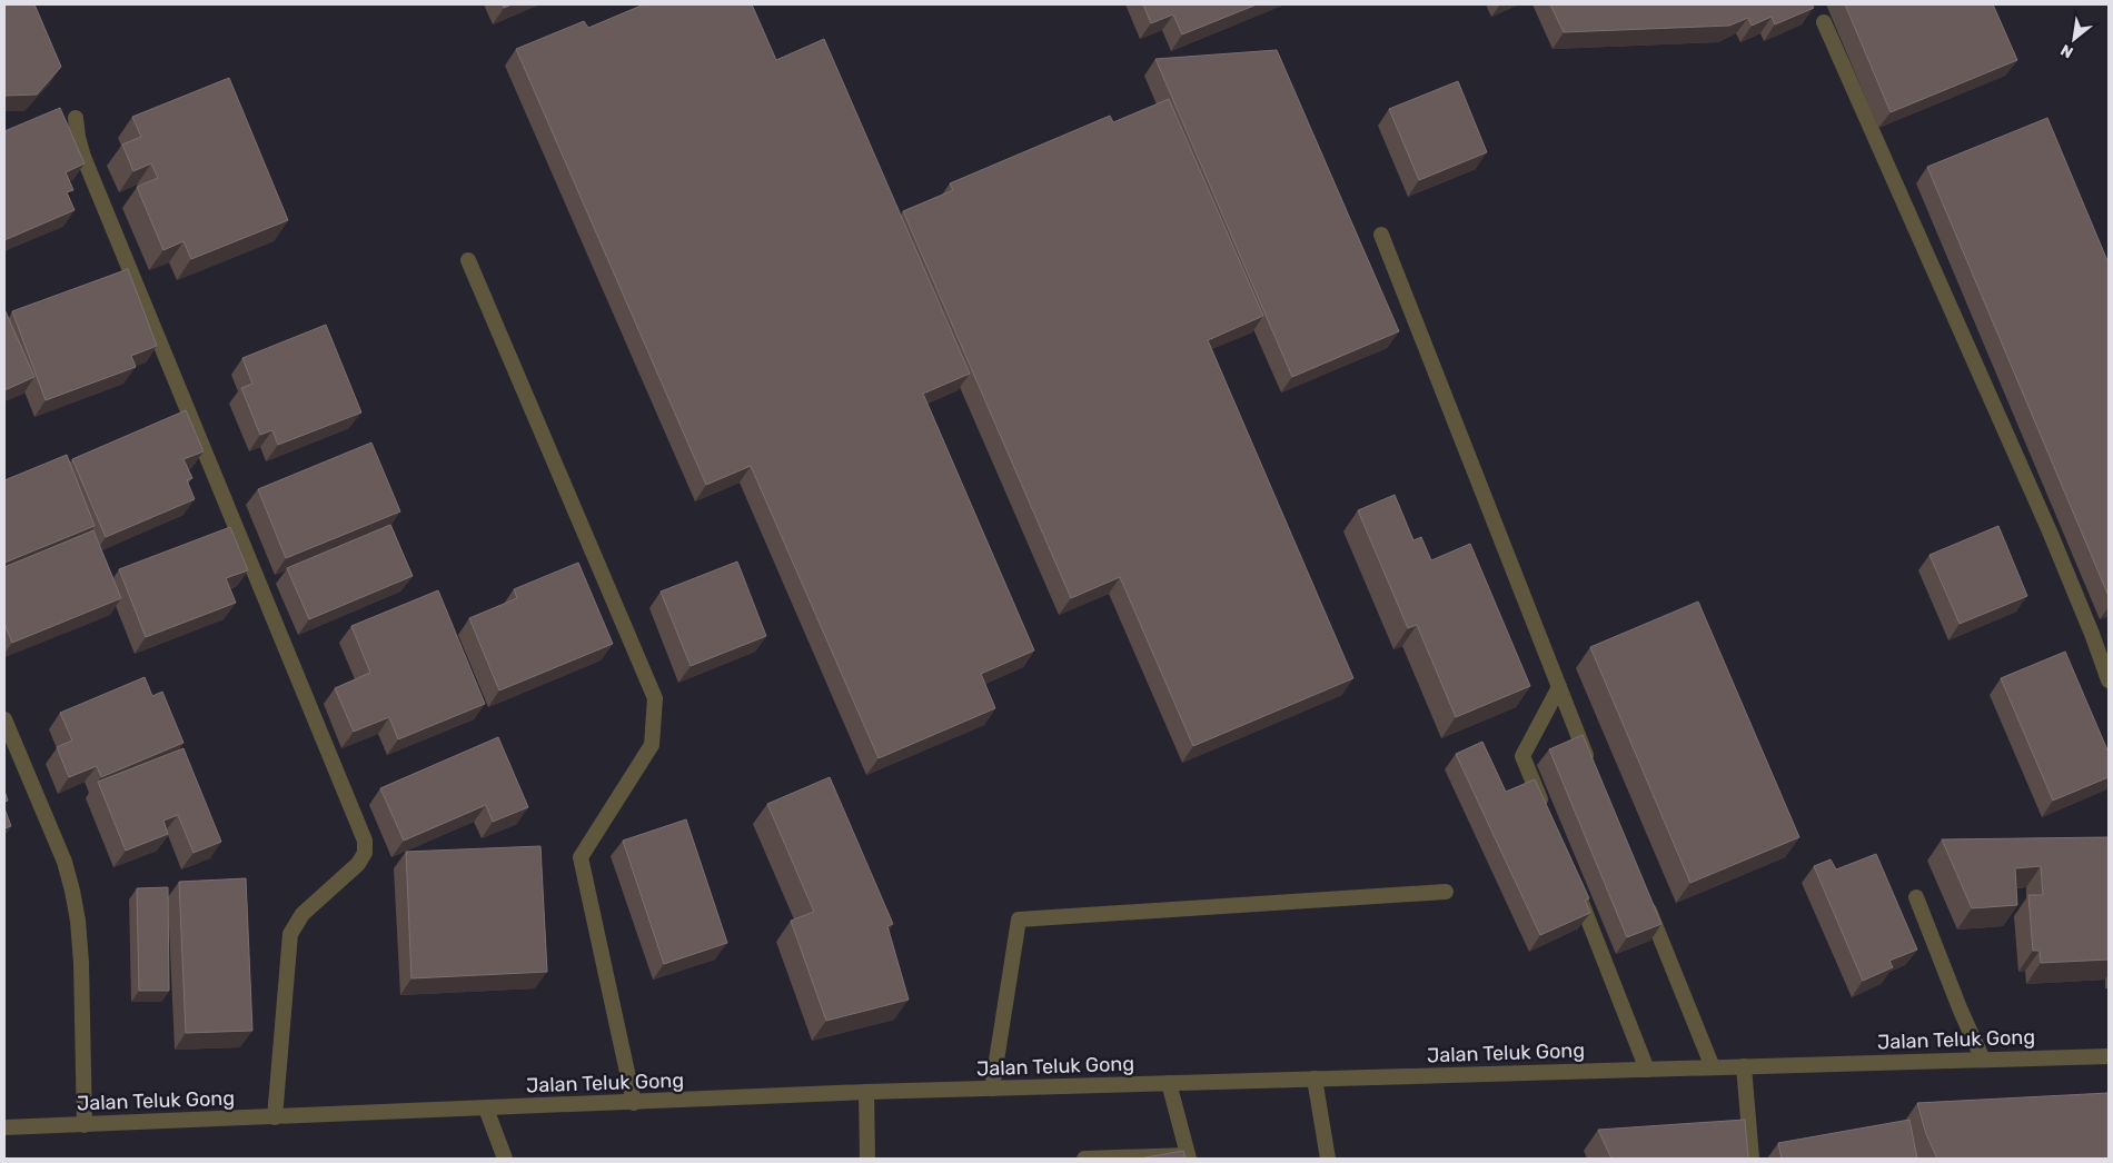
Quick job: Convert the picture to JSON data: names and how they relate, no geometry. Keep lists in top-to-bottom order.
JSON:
{
  "streets": {
    "street": ["Jalan Teluk Gong"]
  },
  "north": "bottom left"
}
